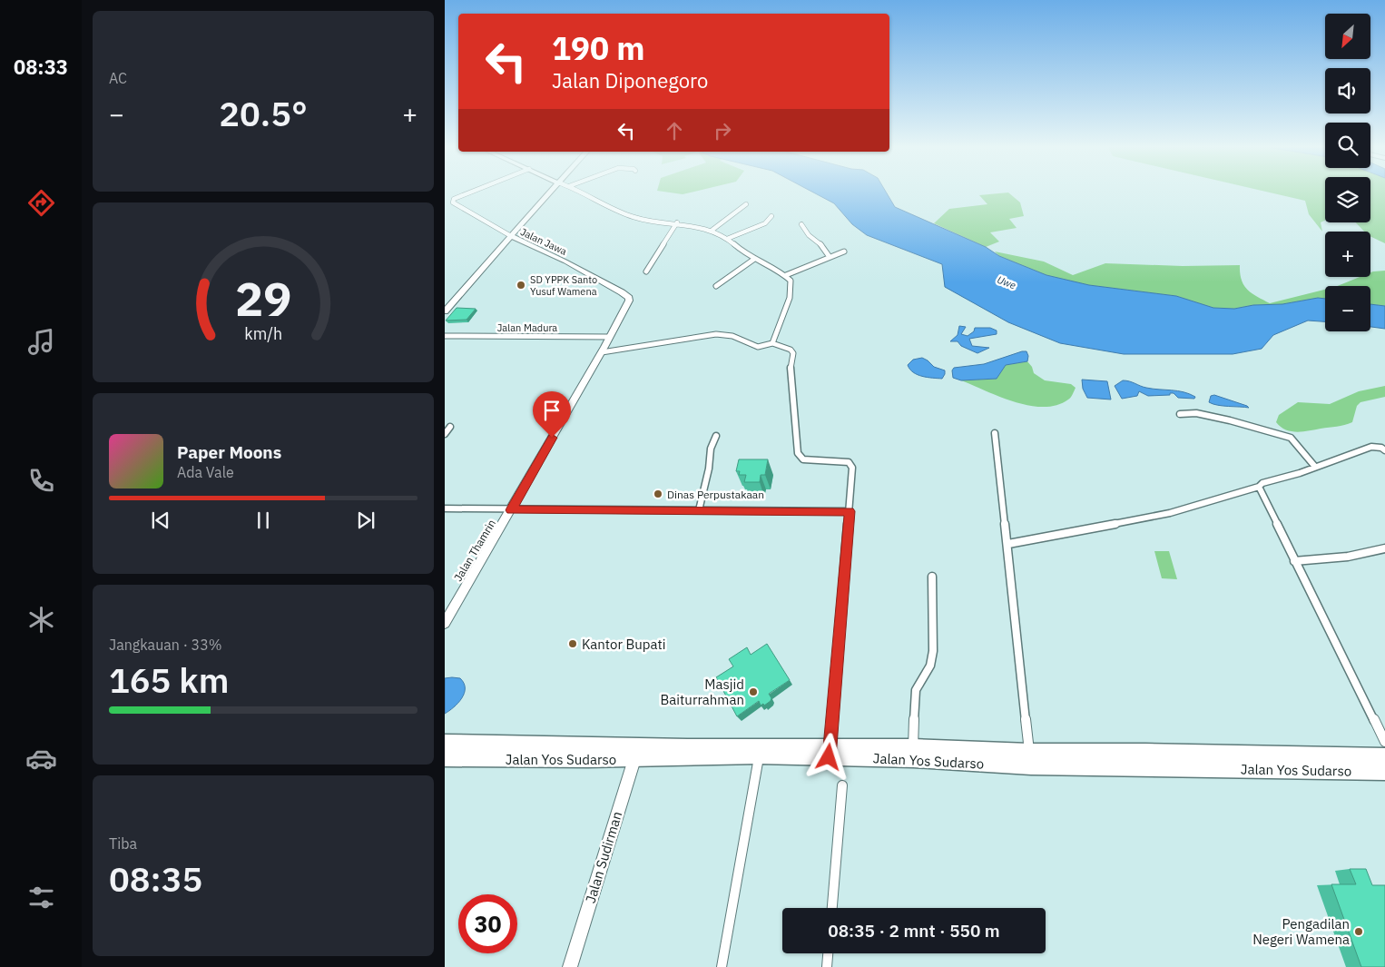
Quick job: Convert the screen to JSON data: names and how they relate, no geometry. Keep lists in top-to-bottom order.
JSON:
{
  "streets": {
    "highway": ["Jalan Yos Sudarso"],
    "main road": ["Jalan Jawa", "Jalan Thamrin", "Jalan Sudirman"],
    "street": ["Jalan Madura"]
  },
  "crossings": [
    ["Jalan Jawa", "Jalan Thamrin"],
    ["Jalan Madura", "Jalan Thamrin"],
    ["Jalan Yos Sudarso", "Jalan Sudirman"]
  ],
  "water": ["Uwe"],
  "places": [
    "SD YPPK Santo Yusuf Wamena",
    "Dinas Perpustakaan",
    "Kantor Bupati",
    "Masjid Baiturrahman",
    "Pengadilan Negeri Wamena"
  ],
  "north": "bottom left",
  "page": {
    "tabs": "08:33",
    "tile": [
      "AC",
      ["Jangkauan · 33%", "165 km"],
      ["Tiba", "08:35"]
    ],
    "map_buttons": ["+", "−"],
    "turn": ["190 m", "Jalan Diponegoro"],
    "heat": ["−", "20.5°", "+"],
    "song": ["Paper Moons", "Ada Vale"],
    "limit": "30",
    "trip": "08:35 · 2 mnt · 550 m",
    "gauge": ["29", "km/h"]
  }
}
